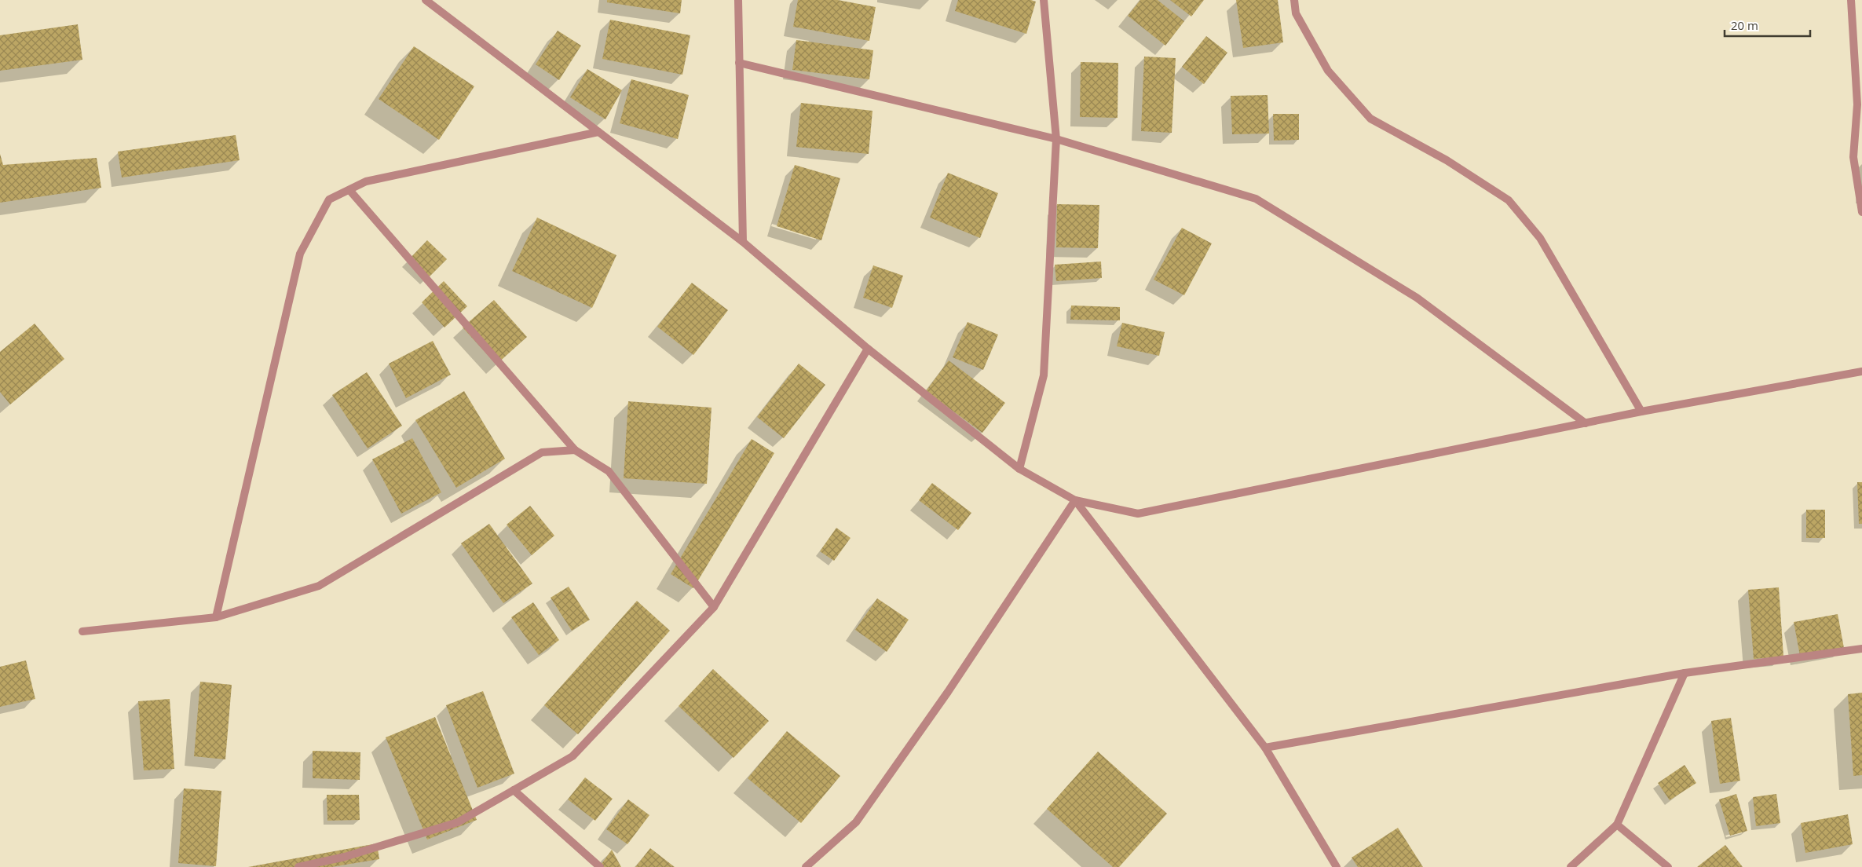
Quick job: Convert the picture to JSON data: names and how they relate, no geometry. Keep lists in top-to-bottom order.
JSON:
{
  "scale_bar": "20 m"
}
